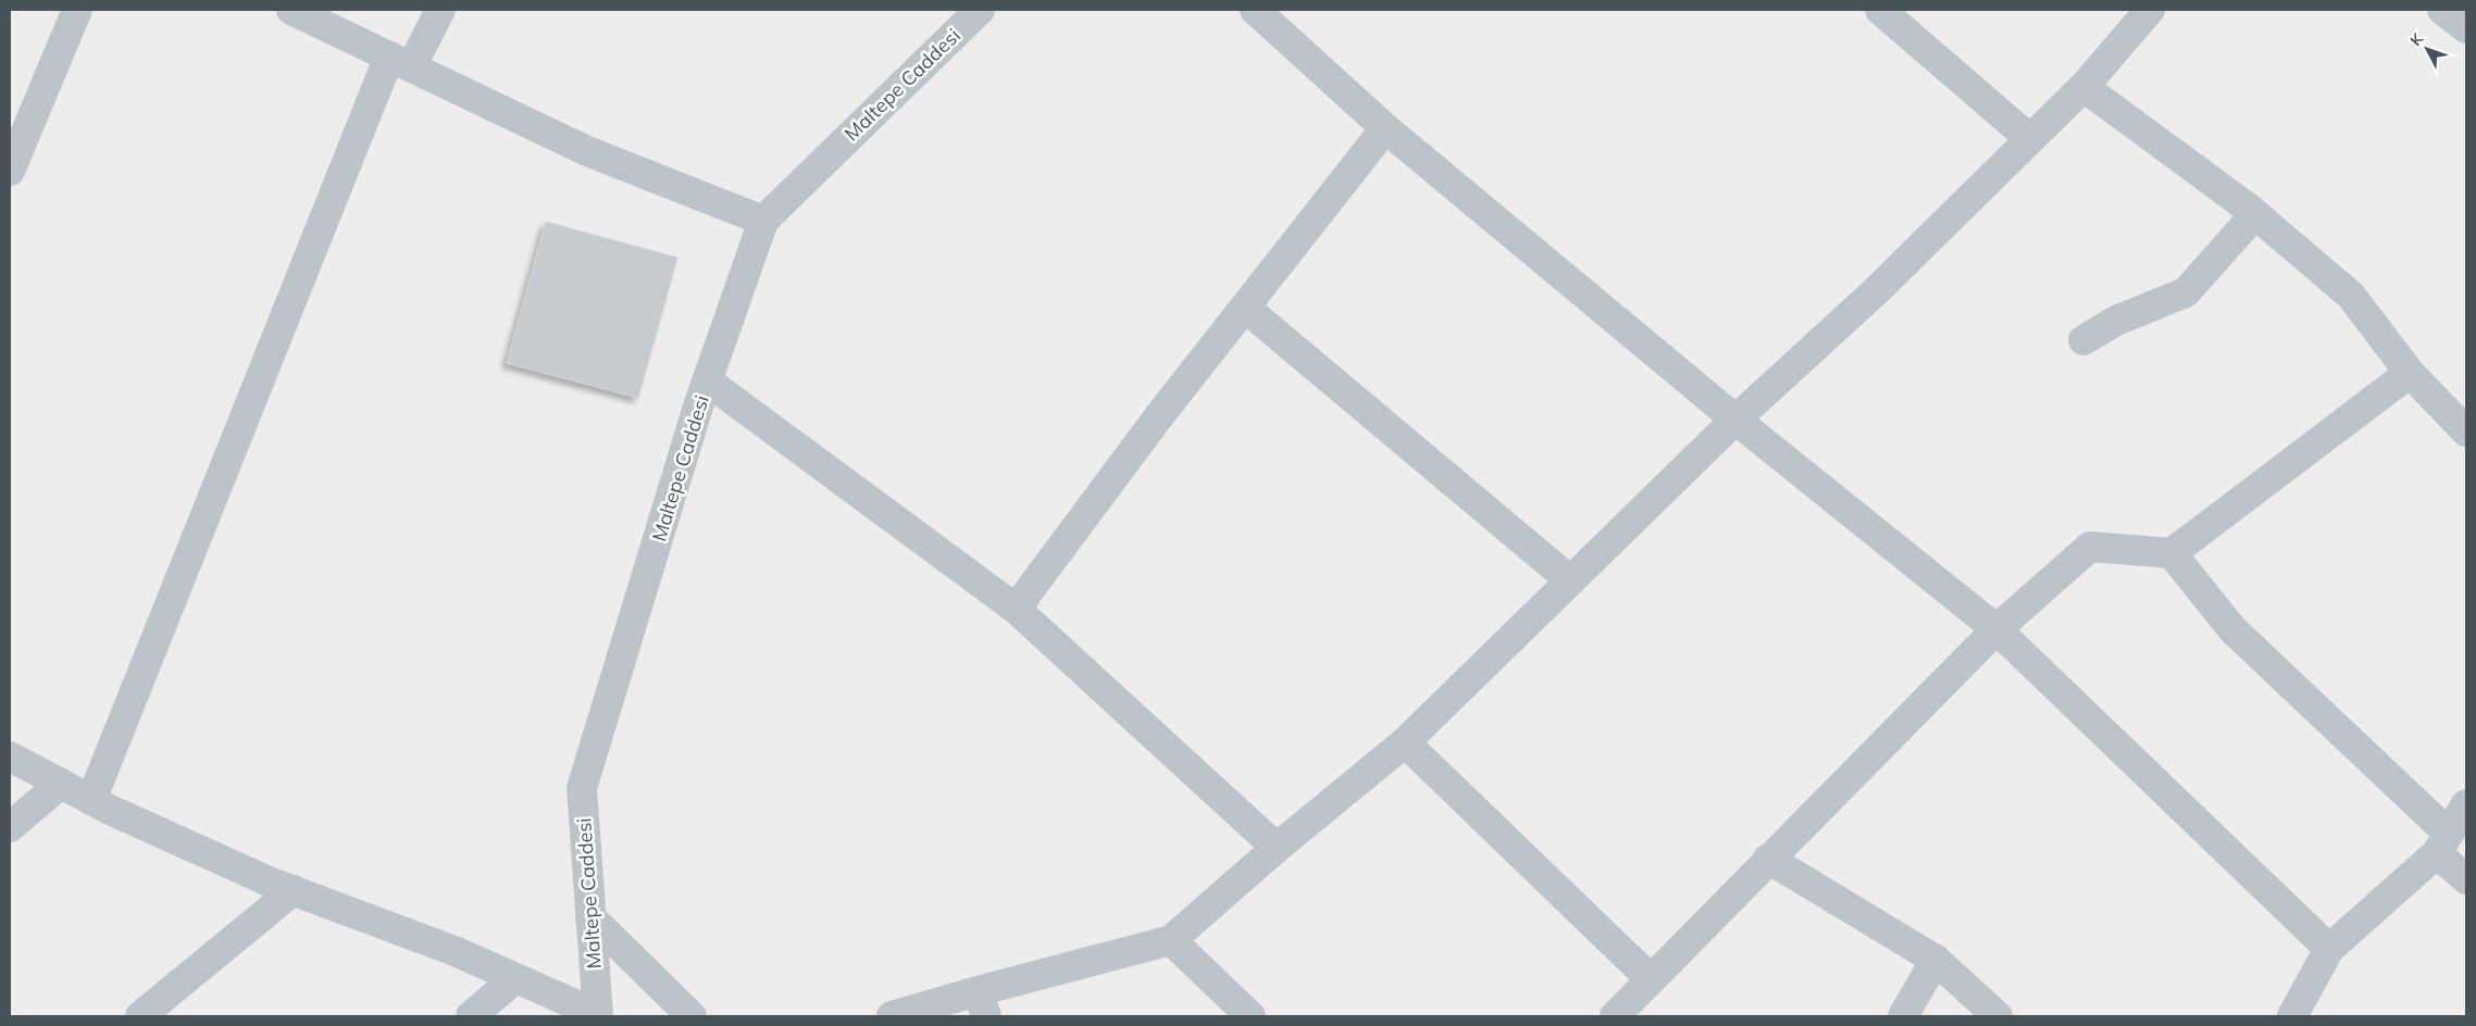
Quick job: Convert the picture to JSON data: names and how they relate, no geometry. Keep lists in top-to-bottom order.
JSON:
{
  "streets": {
    "street": ["Maltepe Caddesi"]
  },
  "north": "top left"
}
